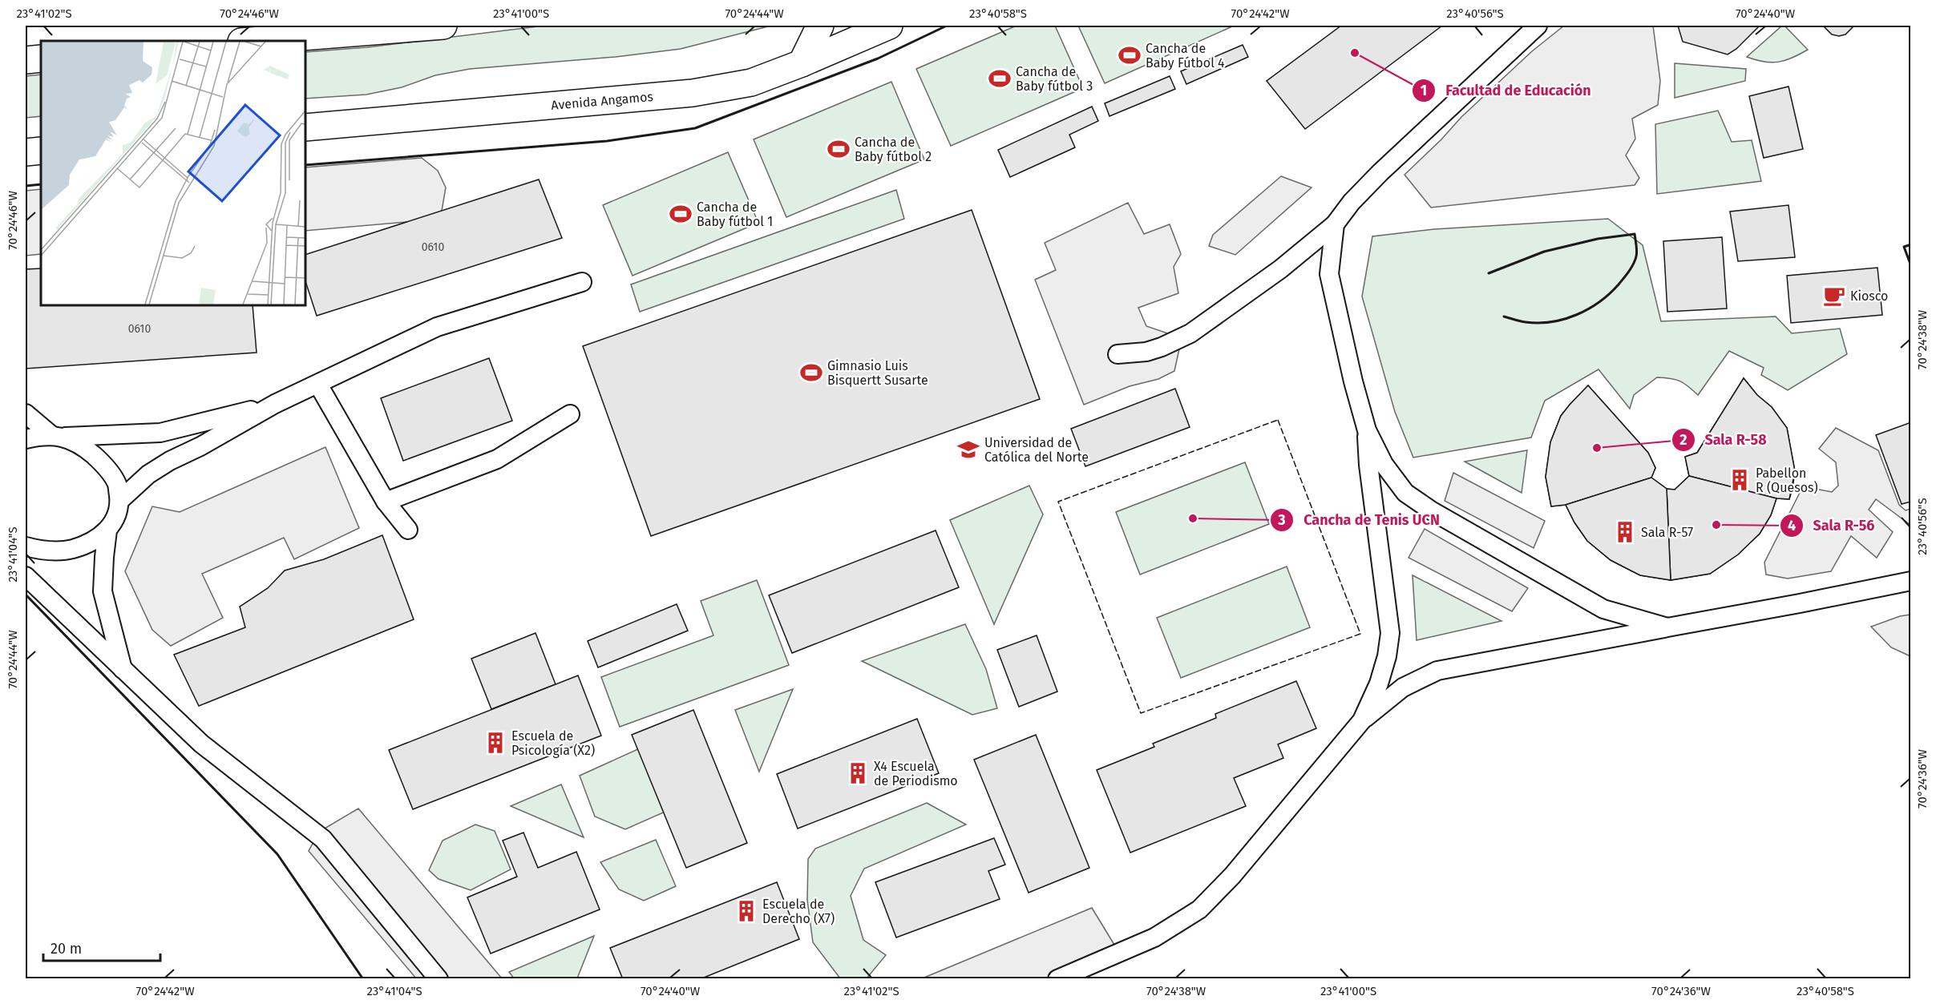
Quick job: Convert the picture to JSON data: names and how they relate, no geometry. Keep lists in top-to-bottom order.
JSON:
{
  "streets": {
    "main road": ["Avenida Angamos"]
  },
  "places": {
    "other": [
      "Facultad de Educación",
      "Sala R-58",
      "Cancha de Tenis UCN",
      "Sala R-56"
    ],
    "sports": [
      "Cancha de Baby Fútbol 4",
      "Cancha de Baby fútbol 3",
      "Cancha de Baby fútbol 2",
      "Cancha de Baby fútbol 1",
      "Gimnasio Luis Bisquertt Susarte"
    ],
    "cafe": ["Kiosco"],
    "school or university": ["Universidad de Católica del Norte"],
    "building": [
      "Pabellon R (Quesos)",
      "Sala R-57",
      "Escuela de Psicología (X2)",
      "X4 Escuela de Periodismo",
      "Escuela de Derecho (X7)"
    ]
  },
  "house_numbers": ["0610", "0610"],
  "scale_bar": "20 m",
  "coordinates": [
    "23°41'02\"S",
    "70°24'46\"W",
    "23°41'00\"S",
    "70°24'44\"W",
    "23°40'58\"S",
    "70°24'42\"W",
    "23°40'56\"S",
    "70°24'40\"W",
    "70°24'38\"W",
    "23°41'04\"S",
    "70°24'36\"W"
  ]
}
